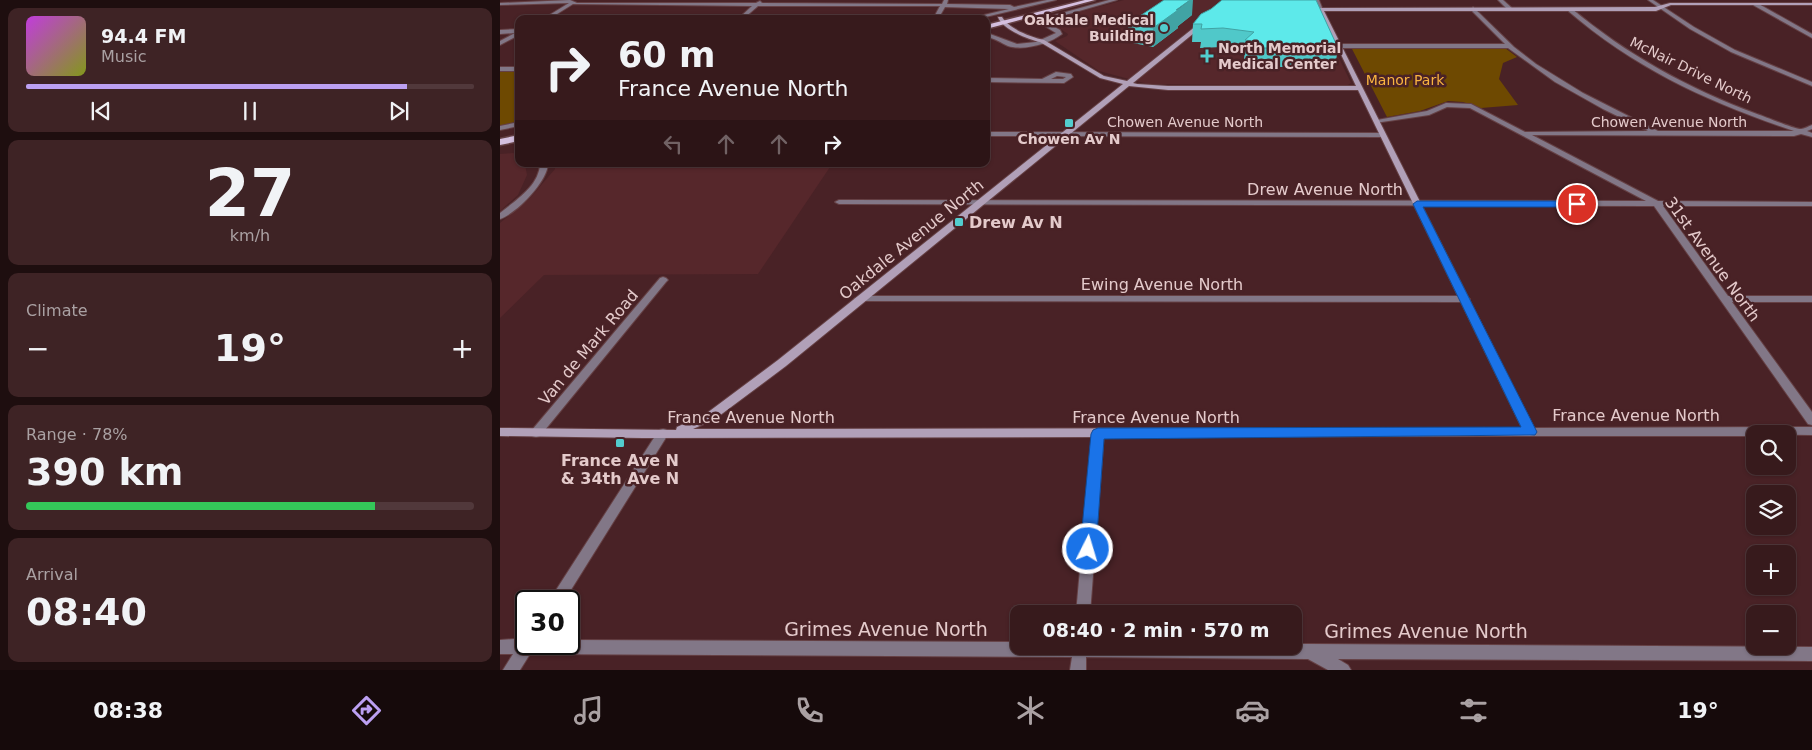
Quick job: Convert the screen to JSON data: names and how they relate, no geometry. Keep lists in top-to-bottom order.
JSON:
{
  "streets": {
    "street": [
      "McNair Drive North",
      "Chowen Avenue North",
      "Drew Avenue North",
      "Oakdale Avenue North",
      "31st Avenue North",
      "Ewing Avenue North",
      "Van de Mark Road",
      "France Avenue North",
      "Grimes Avenue North"
    ]
  },
  "crossings": [
    ["McNair Drive North", "Chowen Avenue North"],
    ["Chowen Avenue North", "Oakdale Avenue North"],
    ["Chowen Avenue North", "31st Avenue North"],
    ["Drew Avenue North", "Oakdale Avenue North"],
    ["Drew Avenue North", "31st Avenue North"],
    ["Oakdale Avenue North", "Ewing Avenue North"],
    ["Oakdale Avenue North", "France Avenue North"],
    ["Van de Mark Road", "France Avenue North"]
  ],
  "parks": ["Manor Park"],
  "places": {
    "other": ["Oakdale Medical Building"],
    "health": ["North Memorial Medical Center"],
    "transit": ["Chowen Av N", "Drew Av N", "France Ave N & 34th Ave N"]
  },
  "page": {
    "turn": ["60 m", "France Avenue North"],
    "song": ["94.4 FM", "Music"],
    "tile": [
      ["27", "km/h"],
      "Climate",
      ["Range · 78%", "390 km"],
      ["Arrival", "08:40"]
    ],
    "heat": ["−", "19°", "+"],
    "map_buttons": ["+", "−"],
    "limit": "30",
    "trip": "08:40 · 2 min · 570 m",
    "tabs": ["08:38", "19°"]
  }
}
